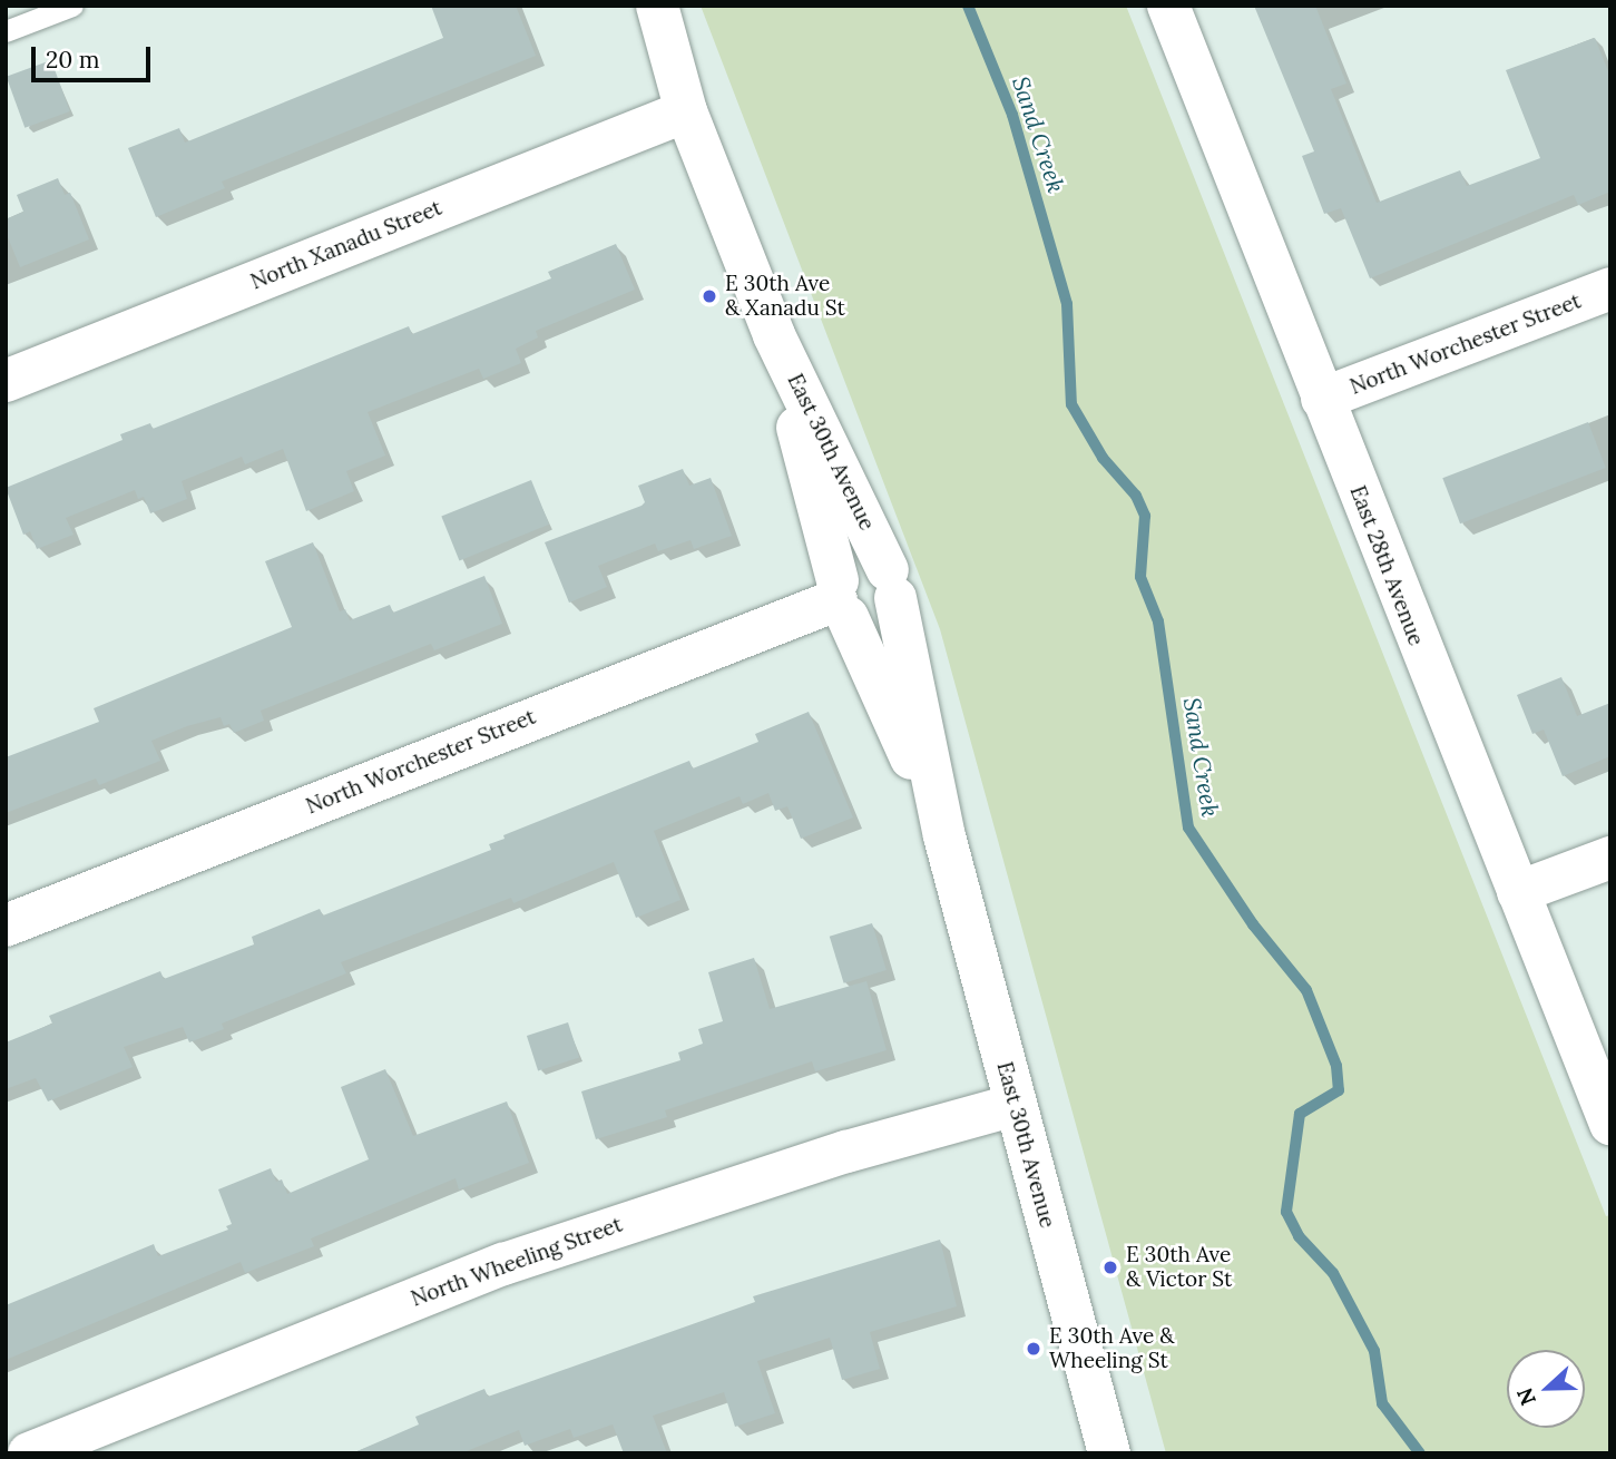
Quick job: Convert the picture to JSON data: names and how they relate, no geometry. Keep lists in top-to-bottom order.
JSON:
{
  "streets": {
    "street": [
      "North Xanadu Street",
      "North Worchester Street",
      "East 30th Avenue",
      "East 28th Avenue",
      "North Wheeling Street"
    ]
  },
  "crossings": [
    ["North Xanadu Street", "East 30th Avenue"],
    ["North Worchester Street", "East 30th Avenue"],
    ["North Worchester Street", "East 28th Avenue"],
    ["East 30th Avenue", "North Wheeling Street"]
  ],
  "water": ["Sand Creek"],
  "places": ["E 30th Ave & Xanadu St", "E 30th Ave & Victor St", "E 30th Ave & Wheeling St"],
  "scale_bar": "20 m",
  "north": "left"
}
